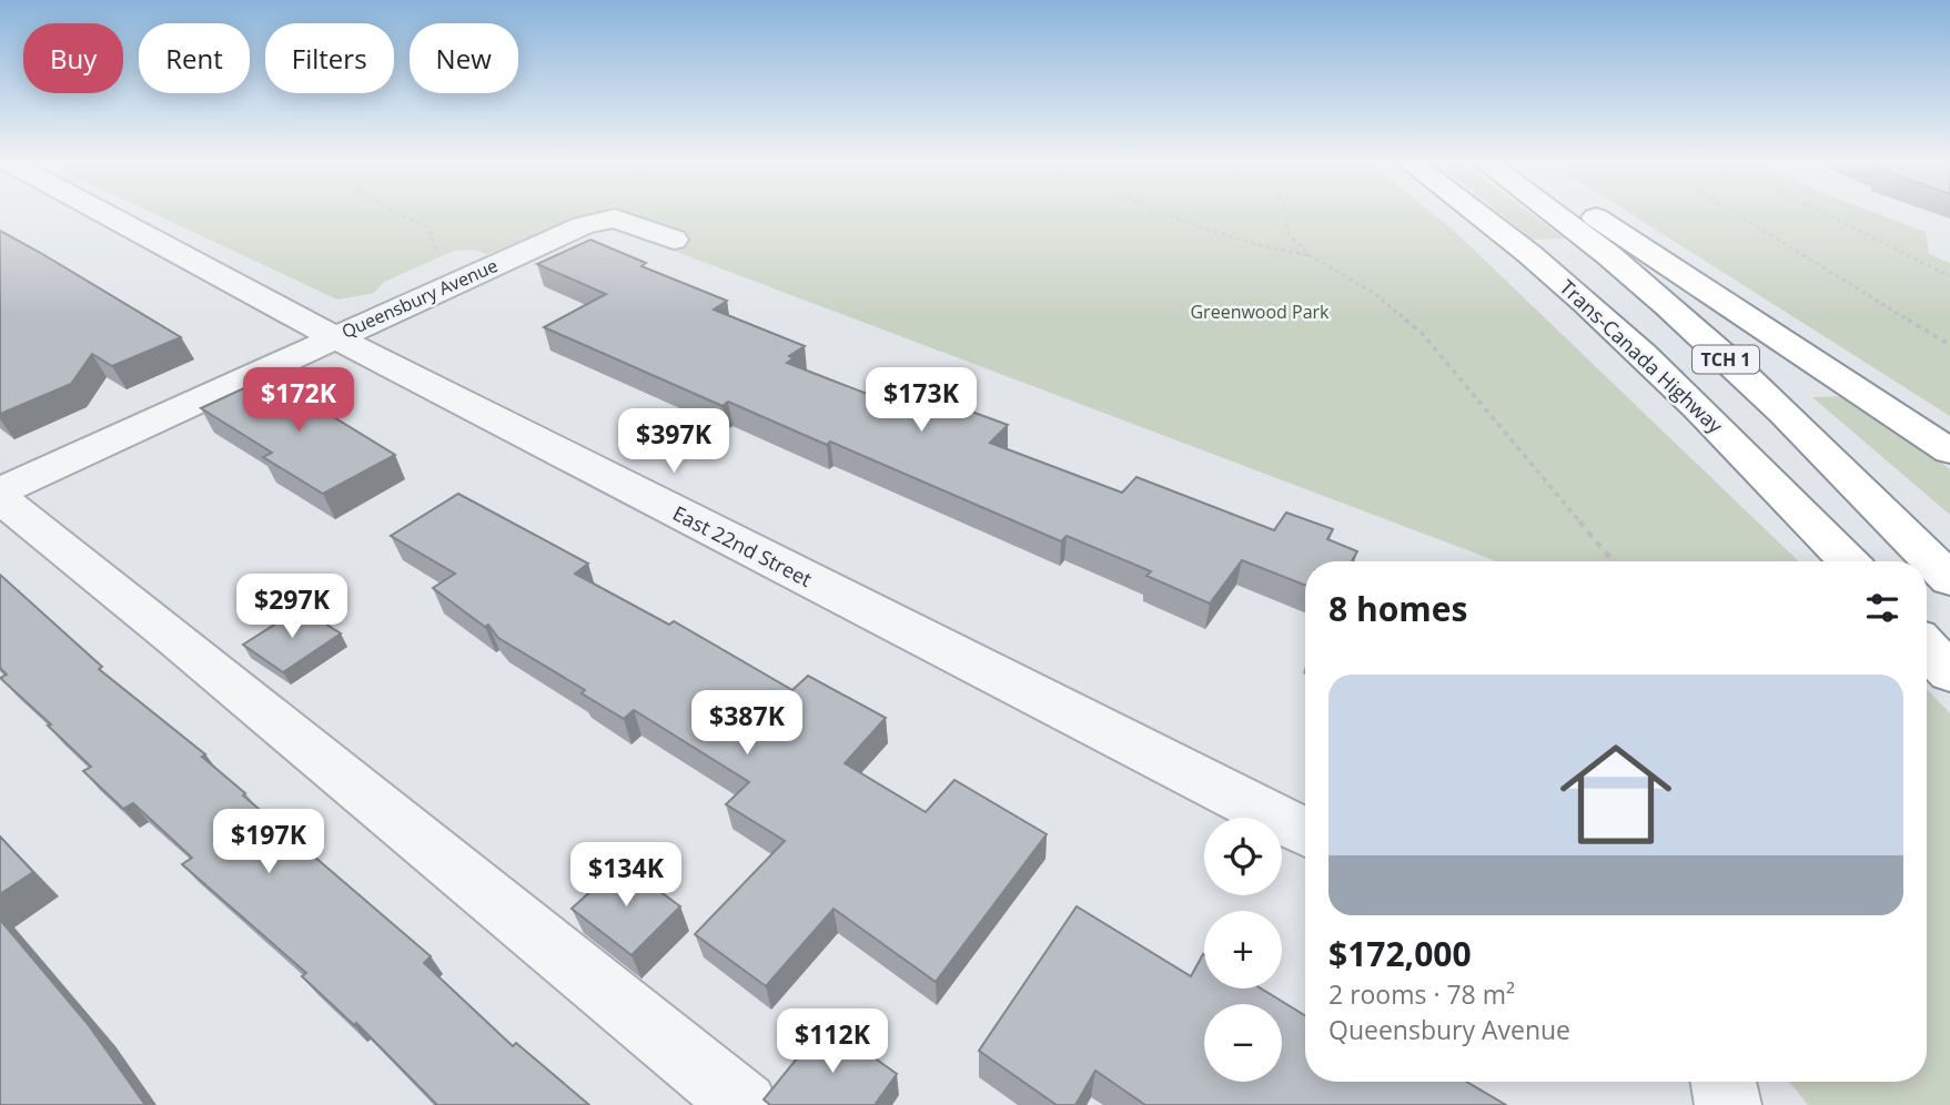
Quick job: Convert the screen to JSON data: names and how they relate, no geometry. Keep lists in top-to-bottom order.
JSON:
{
  "streets": {
    "highway": ["Trans-Canada Highway", "TCH 1"],
    "street": ["Queensbury Avenue", "East 22nd Street"]
  },
  "crossings": [
    ["Queensbury Avenue", "East 22nd Street"]
  ],
  "parks": ["Greenwood Park"],
  "page": {
    "chip": [
      "Buy",
      "Rent",
      "Filters",
      "New"
    ],
    "price": [
      "$172K",
      "$173K",
      "$397K",
      "$297K",
      "$387K",
      "$197K",
      "$134K",
      "$112K"
    ],
    "heading": "8 homes",
    "list": [
      {
        "name": "$172,000",
        "note": "2 rooms · 78 m² · Queensbury Avenue"
      }
    ],
    "map_buttons": ["+", "−"]
  }
}
